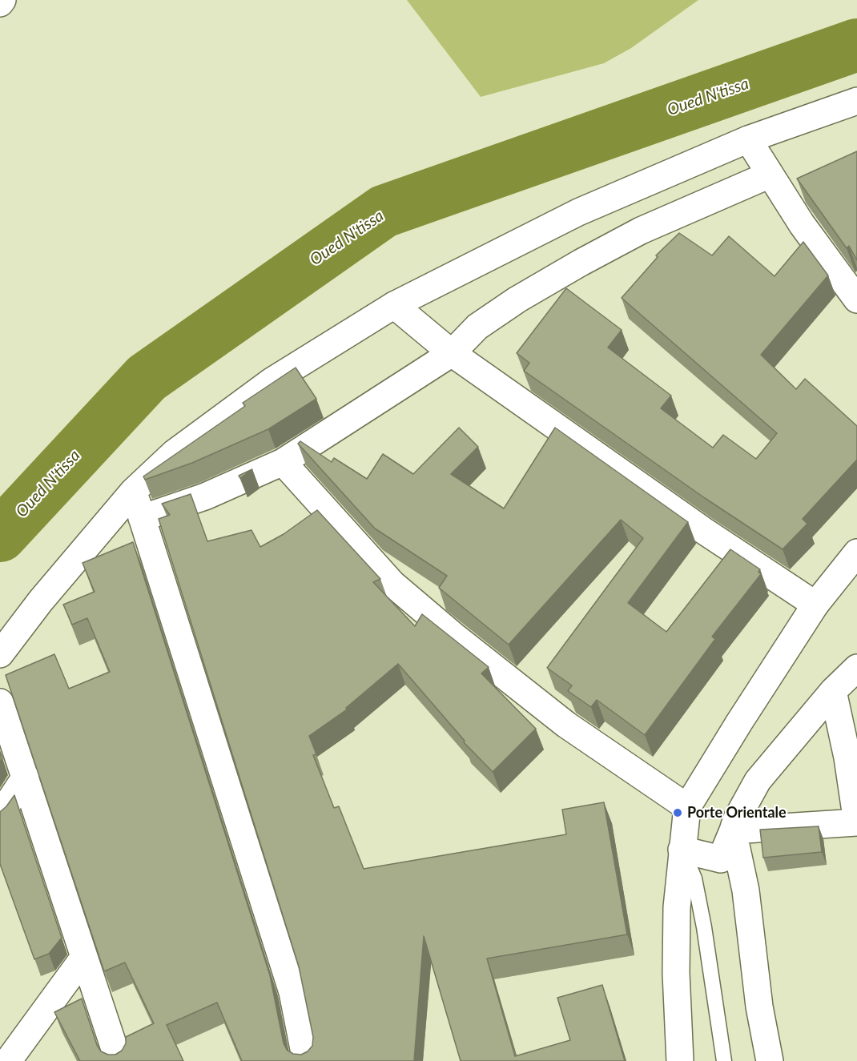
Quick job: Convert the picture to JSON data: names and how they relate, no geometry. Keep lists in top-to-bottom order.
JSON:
{
  "water": ["Oued N'tissa"],
  "places": ["Porte Orientale"]
}
